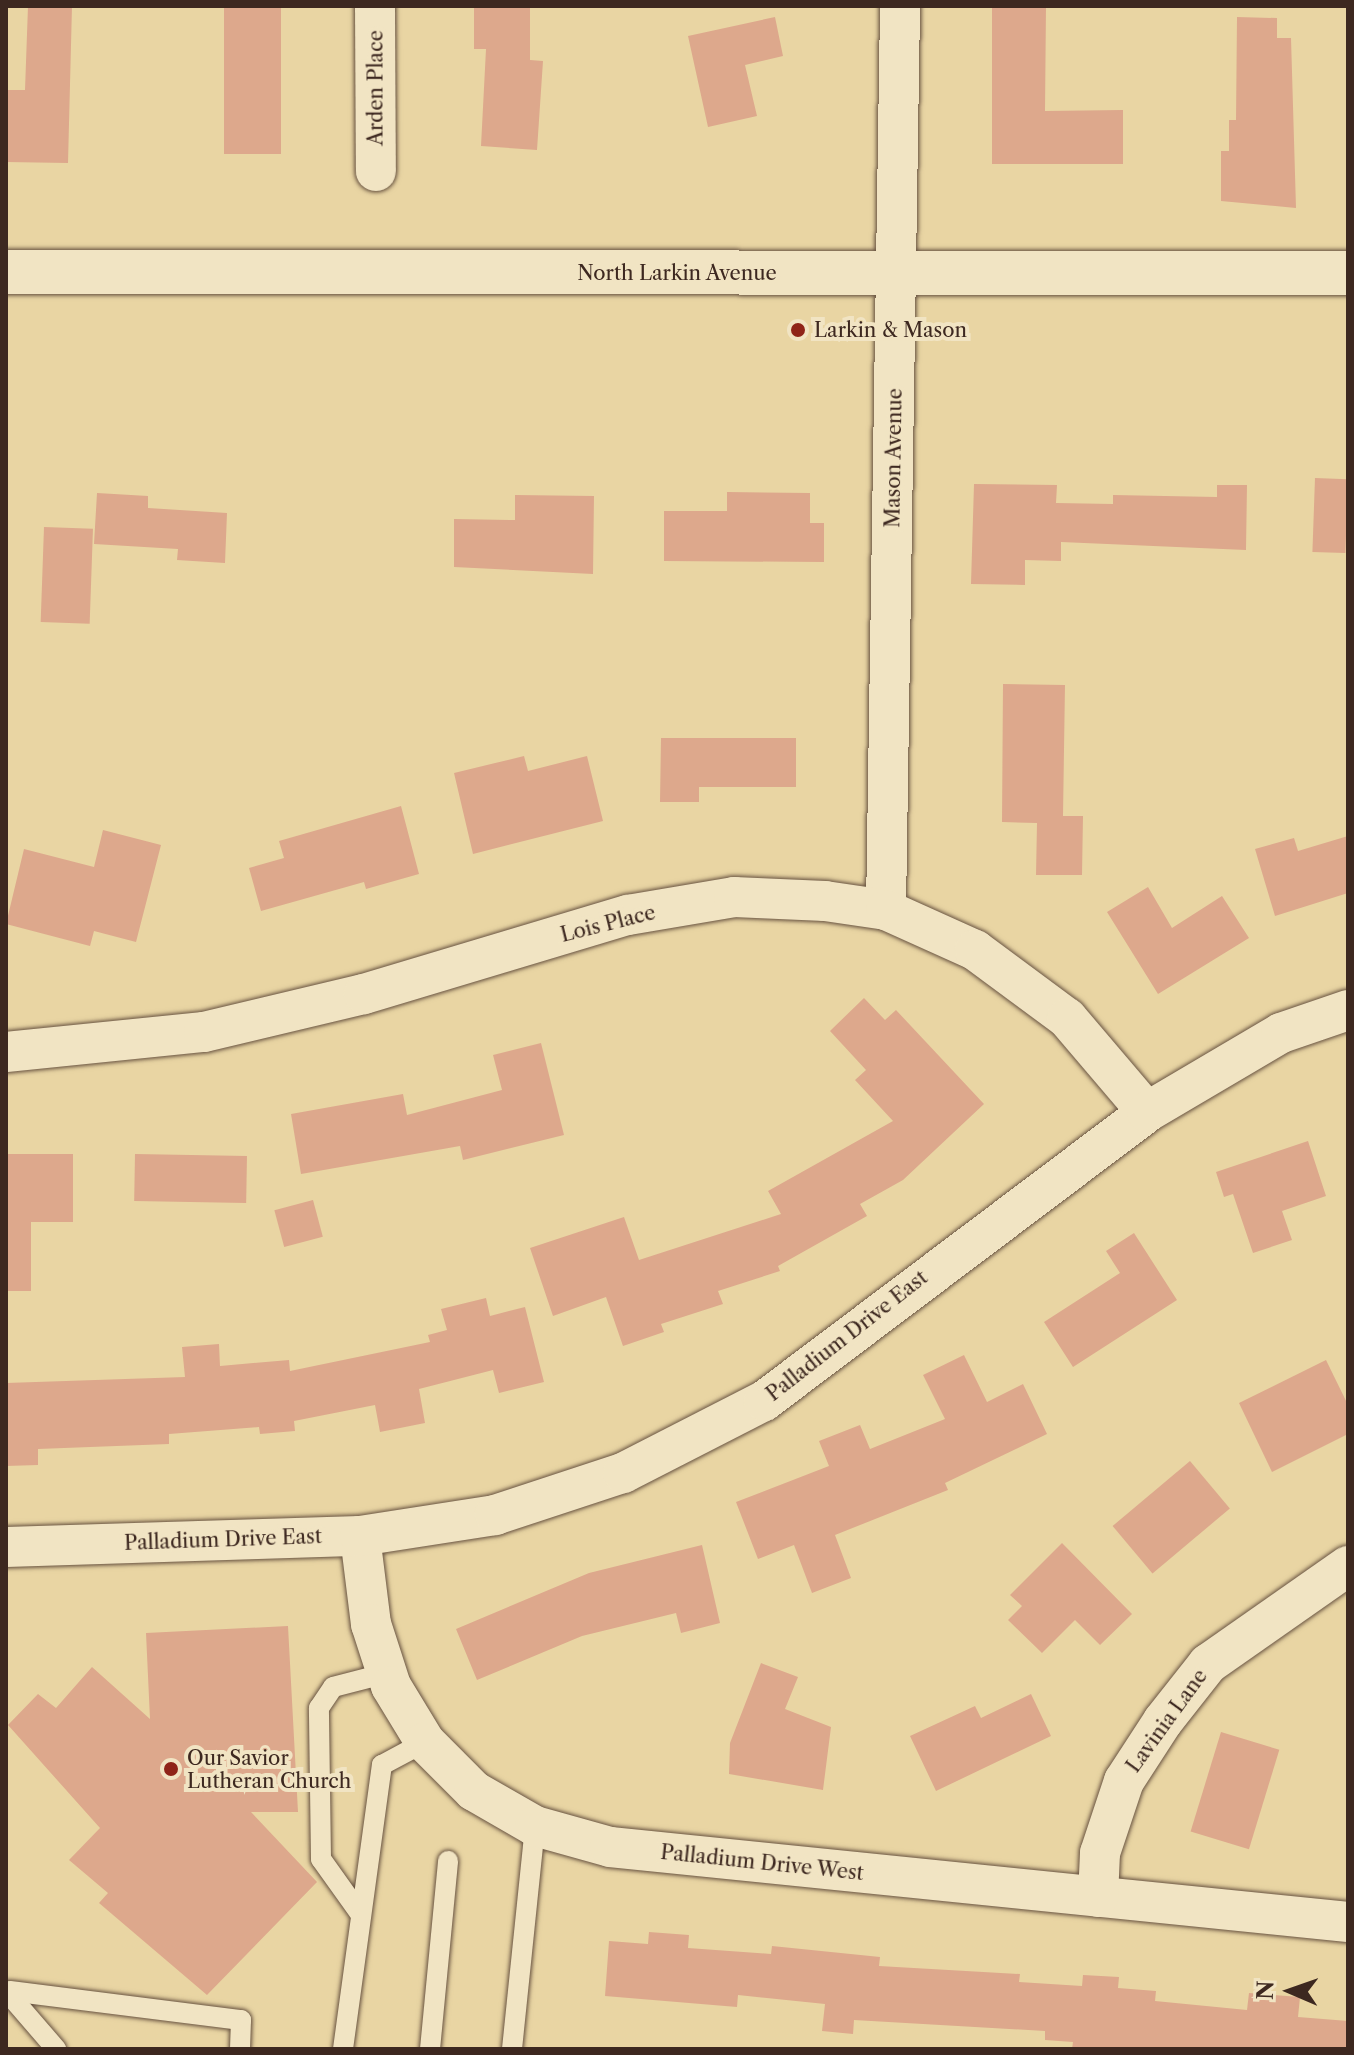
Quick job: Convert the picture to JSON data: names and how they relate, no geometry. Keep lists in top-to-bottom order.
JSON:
{
  "streets": {
    "main road": ["North Larkin Avenue"],
    "street": [
      "Arden Place",
      "Mason Avenue",
      "Lois Place",
      "Palladium Drive East",
      "Lavinia Lane",
      "Palladium Drive West"
    ]
  },
  "crossings": [
    ["North Larkin Avenue", "Mason Avenue"],
    ["Mason Avenue", "Lois Place"],
    ["Lois Place", "Palladium Drive East"],
    ["Palladium Drive East", "Palladium Drive West"],
    ["Lavinia Lane", "Palladium Drive West"]
  ],
  "places": ["Larkin & Mason", "Our Savior Lutheran Church"],
  "north": "left"
}
